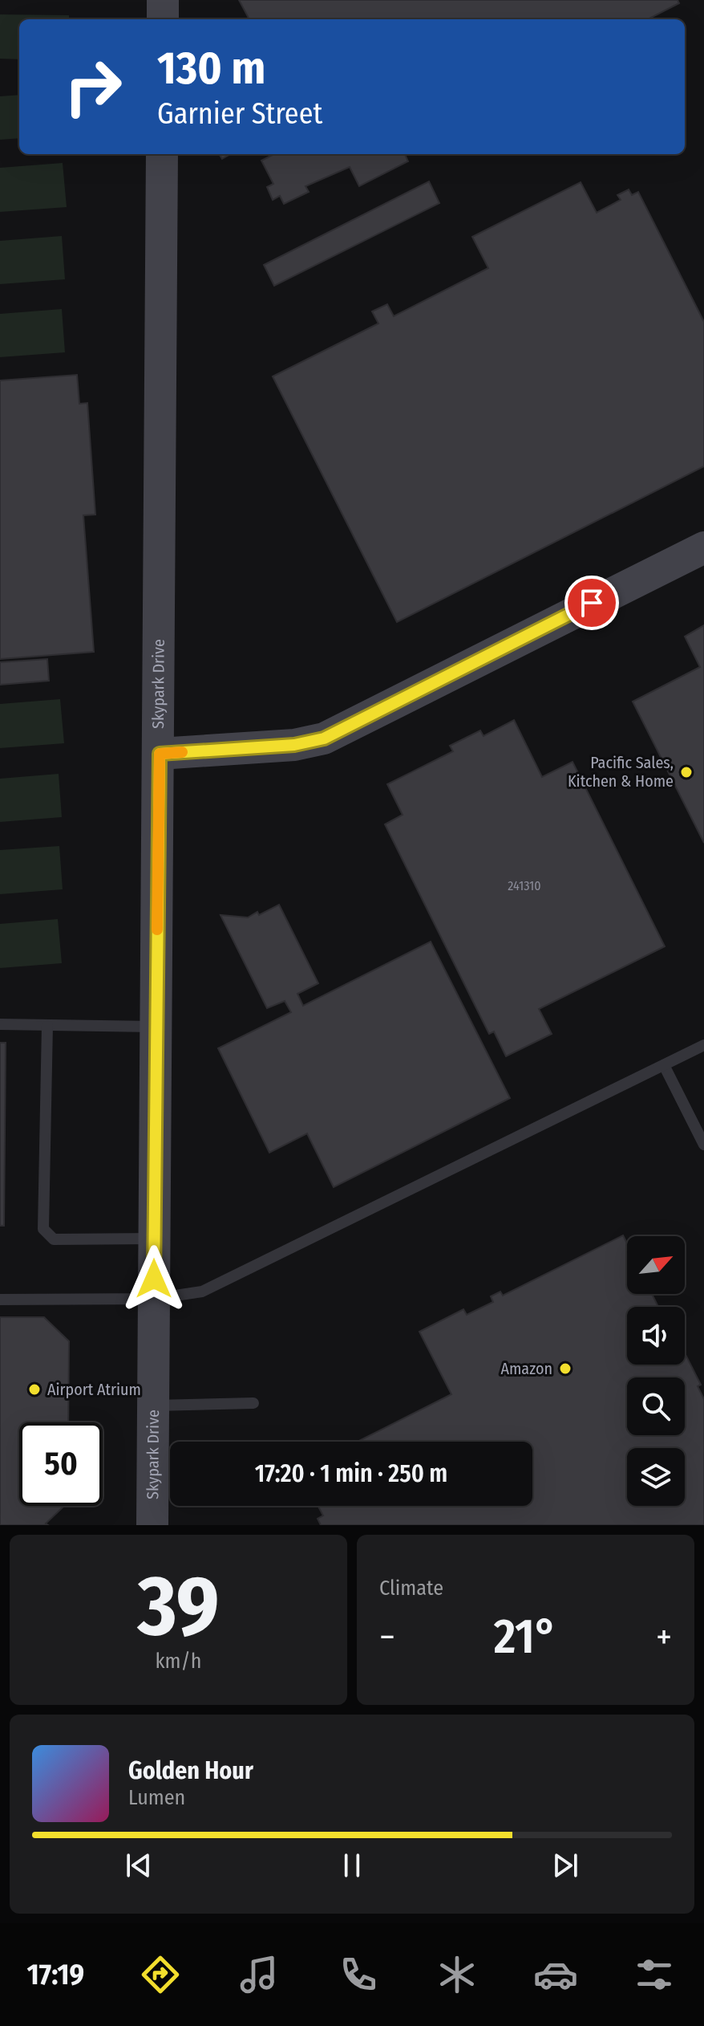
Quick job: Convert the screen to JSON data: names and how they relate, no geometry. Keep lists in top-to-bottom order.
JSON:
{
  "streets": {
    "main road": ["Skypark Drive"]
  },
  "places": ["Pacific Sales, Kitchen & Home", "Amazon", "Airport Atrium"],
  "house_numbers": ["241310"],
  "north": "top right",
  "page": {
    "turn": ["130 m", "Garnier Street"],
    "limit": "50",
    "trip": "17:20 · 1 min · 250 m",
    "tile": [
      ["39", "km/h"],
      "Climate"
    ],
    "heat": ["−", "21°", "+"],
    "song": ["Golden Hour", "Lumen"],
    "tabs": "17:19"
  }
}
